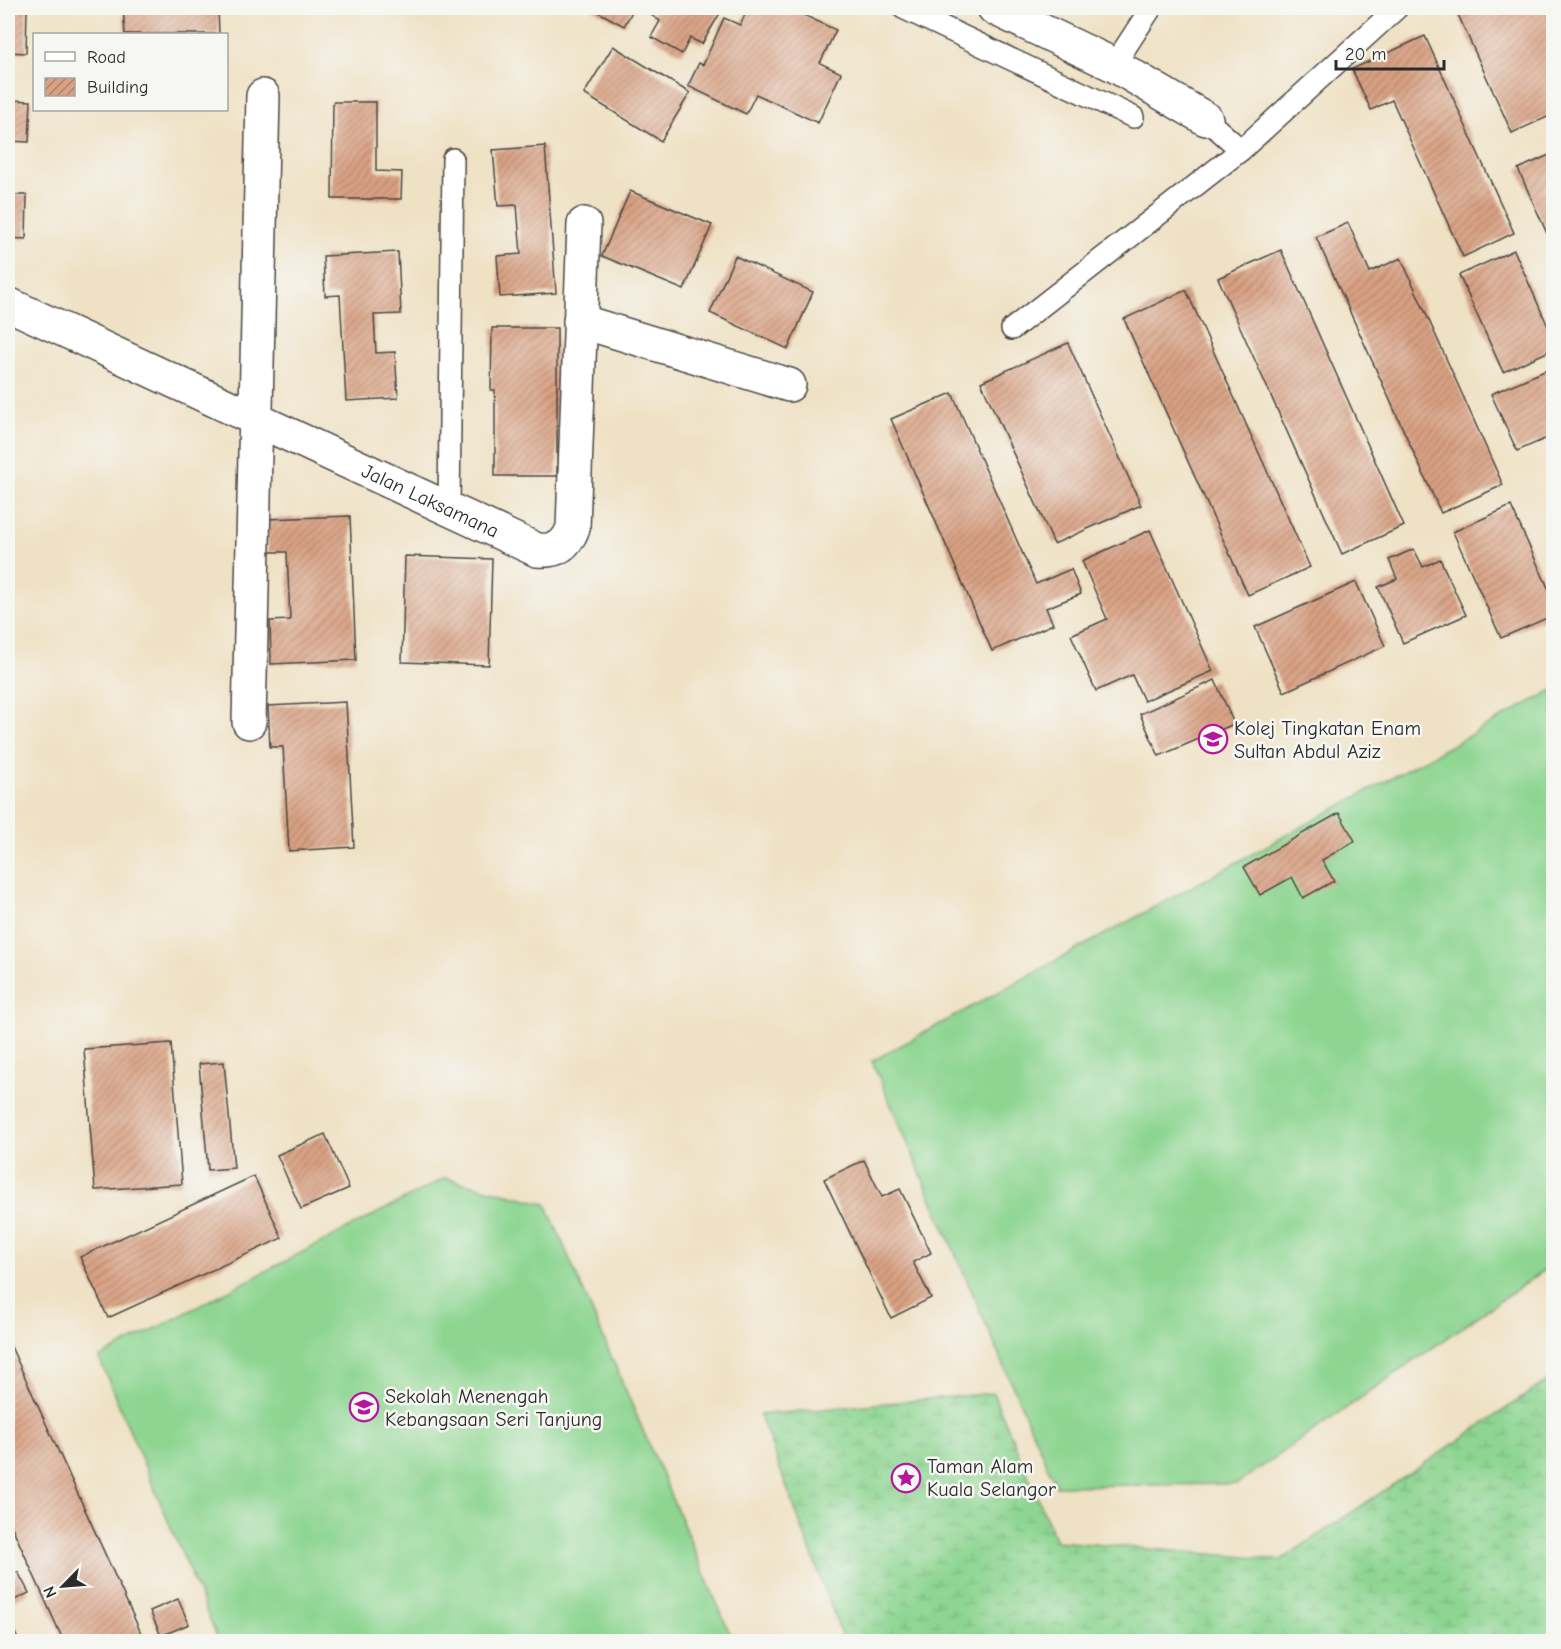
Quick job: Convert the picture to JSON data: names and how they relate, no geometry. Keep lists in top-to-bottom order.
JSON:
{
  "streets": {
    "street": ["Jalan Laksamana"]
  },
  "places": {
    "school or university": ["Kolej Tingkatan Enam Sultan Abdul Aziz", "Sekolah Menengah Kebangsaan Seri Tanjung"],
    "place": ["Taman Alam Kuala Selangor"]
  },
  "legend": ["Road", "Building"],
  "scale_bar": "20 m",
  "north": "bottom left"
}
